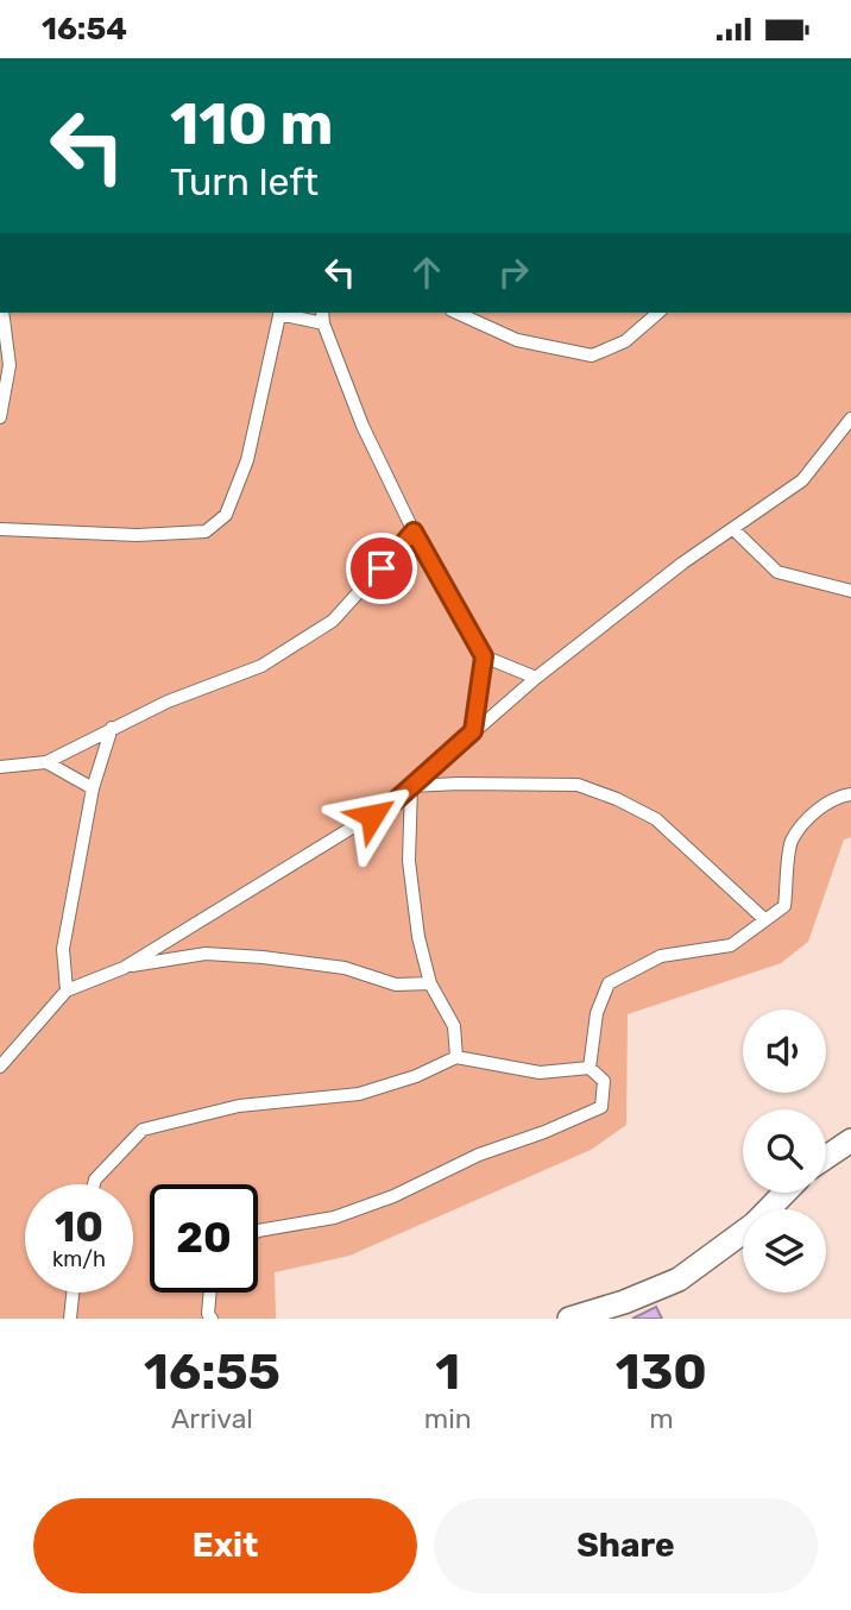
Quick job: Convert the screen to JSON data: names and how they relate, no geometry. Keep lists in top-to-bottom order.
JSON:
{
  "page": {
    "status": "16:54",
    "turn": ["110 m", "Turn left"],
    "speed": "10 km/h",
    "limit": "20",
    "eta": [
      "16:55",
      "Arrival",
      "1",
      "min",
      "130",
      "m"
    ],
    "buttons": ["Exit", "Share"]
  }
}
